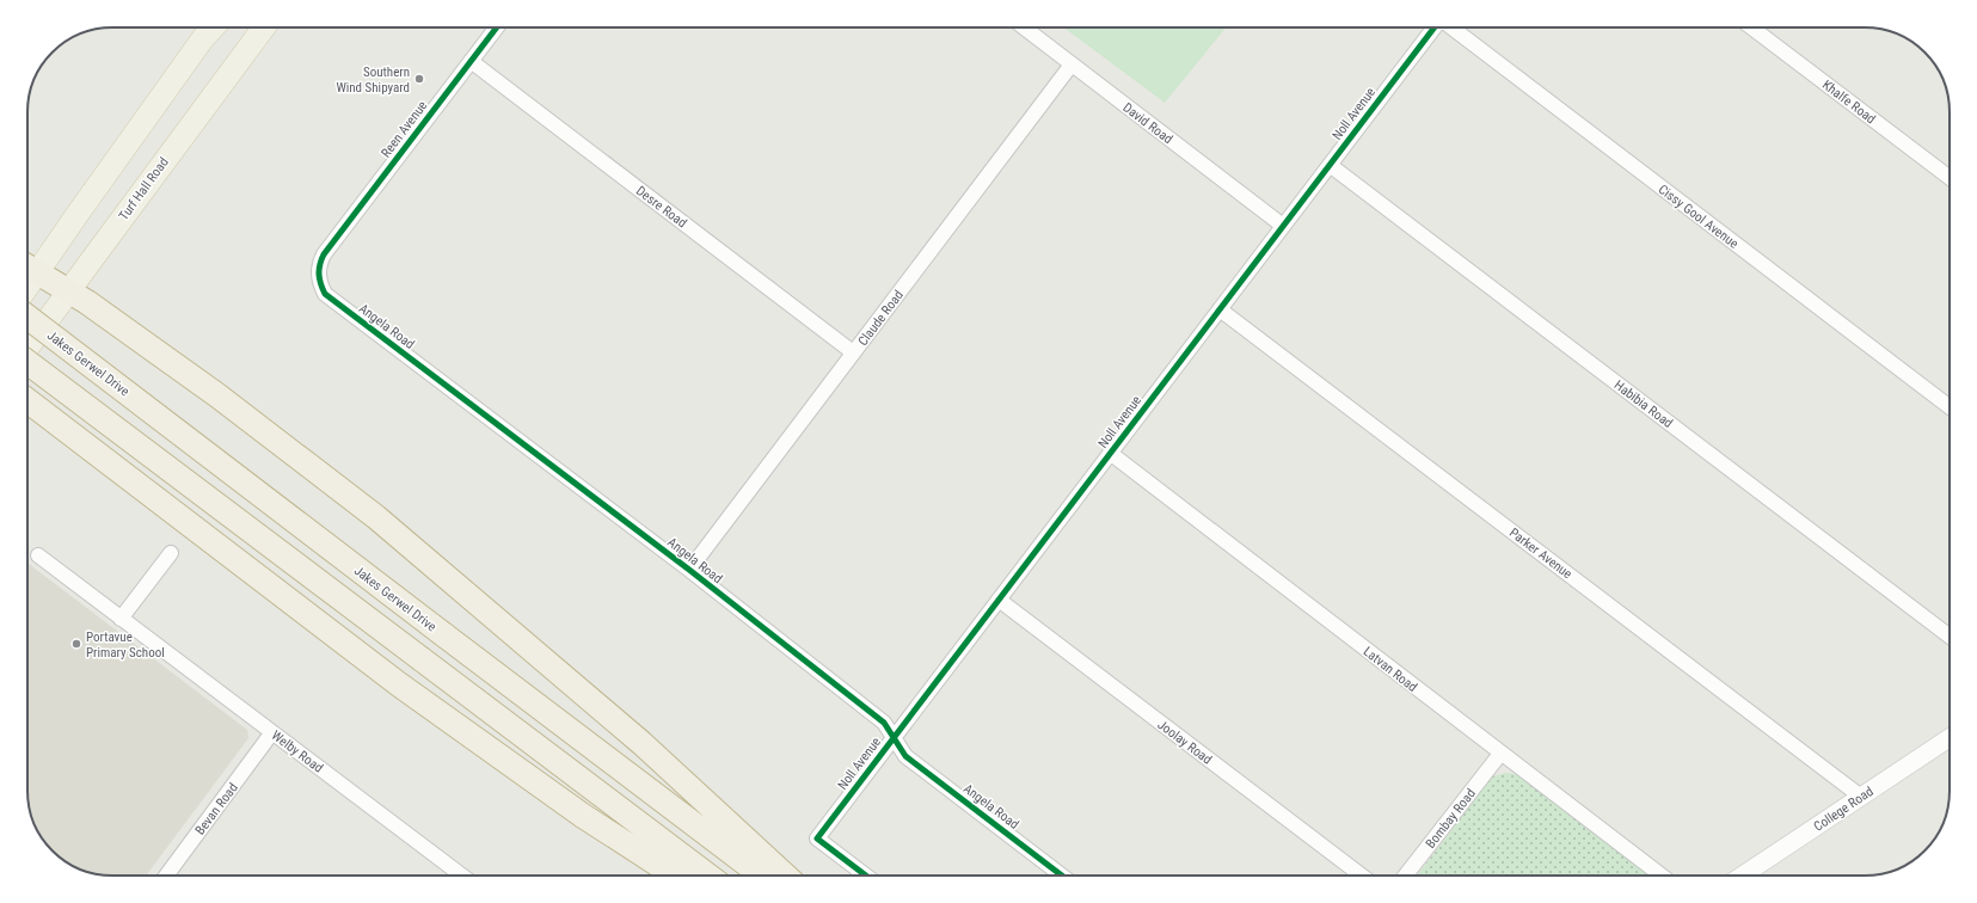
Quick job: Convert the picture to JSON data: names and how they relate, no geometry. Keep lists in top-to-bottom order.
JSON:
{
  "streets": {
    "highway": ["Jakes Gerwel Drive"],
    "main road": ["Turf Hall Road"],
    "street": [
      "Khalfe Road",
      "Noll Avenue",
      "David Road",
      "Reen Avenue",
      "Desre Road",
      "Cissy Gool Avenue",
      "Claude Road",
      "Angela Road",
      "Habibia Road",
      "Parker Avenue",
      "Latvan Road",
      "Joolay Road",
      "Welby Road",
      "Bevan Road",
      "College Road",
      "Bombay Road"
    ]
  },
  "crossings": [
    ["Noll Avenue", "David Road"],
    ["Noll Avenue", "Angela Road"],
    ["Noll Avenue", "Habibia Road"],
    ["Noll Avenue", "Parker Avenue"],
    ["Noll Avenue", "Latvan Road"],
    ["Noll Avenue", "Joolay Road"],
    ["David Road", "Claude Road"],
    ["Reen Avenue", "Desre Road"],
    ["Reen Avenue", "Angela Road"],
    ["Desre Road", "Claude Road"],
    ["Claude Road", "Angela Road"],
    ["Parker Avenue", "College Road"],
    ["Latvan Road", "Bombay Road"],
    ["Welby Road", "Bevan Road"]
  ],
  "places": ["Southern Wind Shipyard", "Portavue Primary School"]
}
